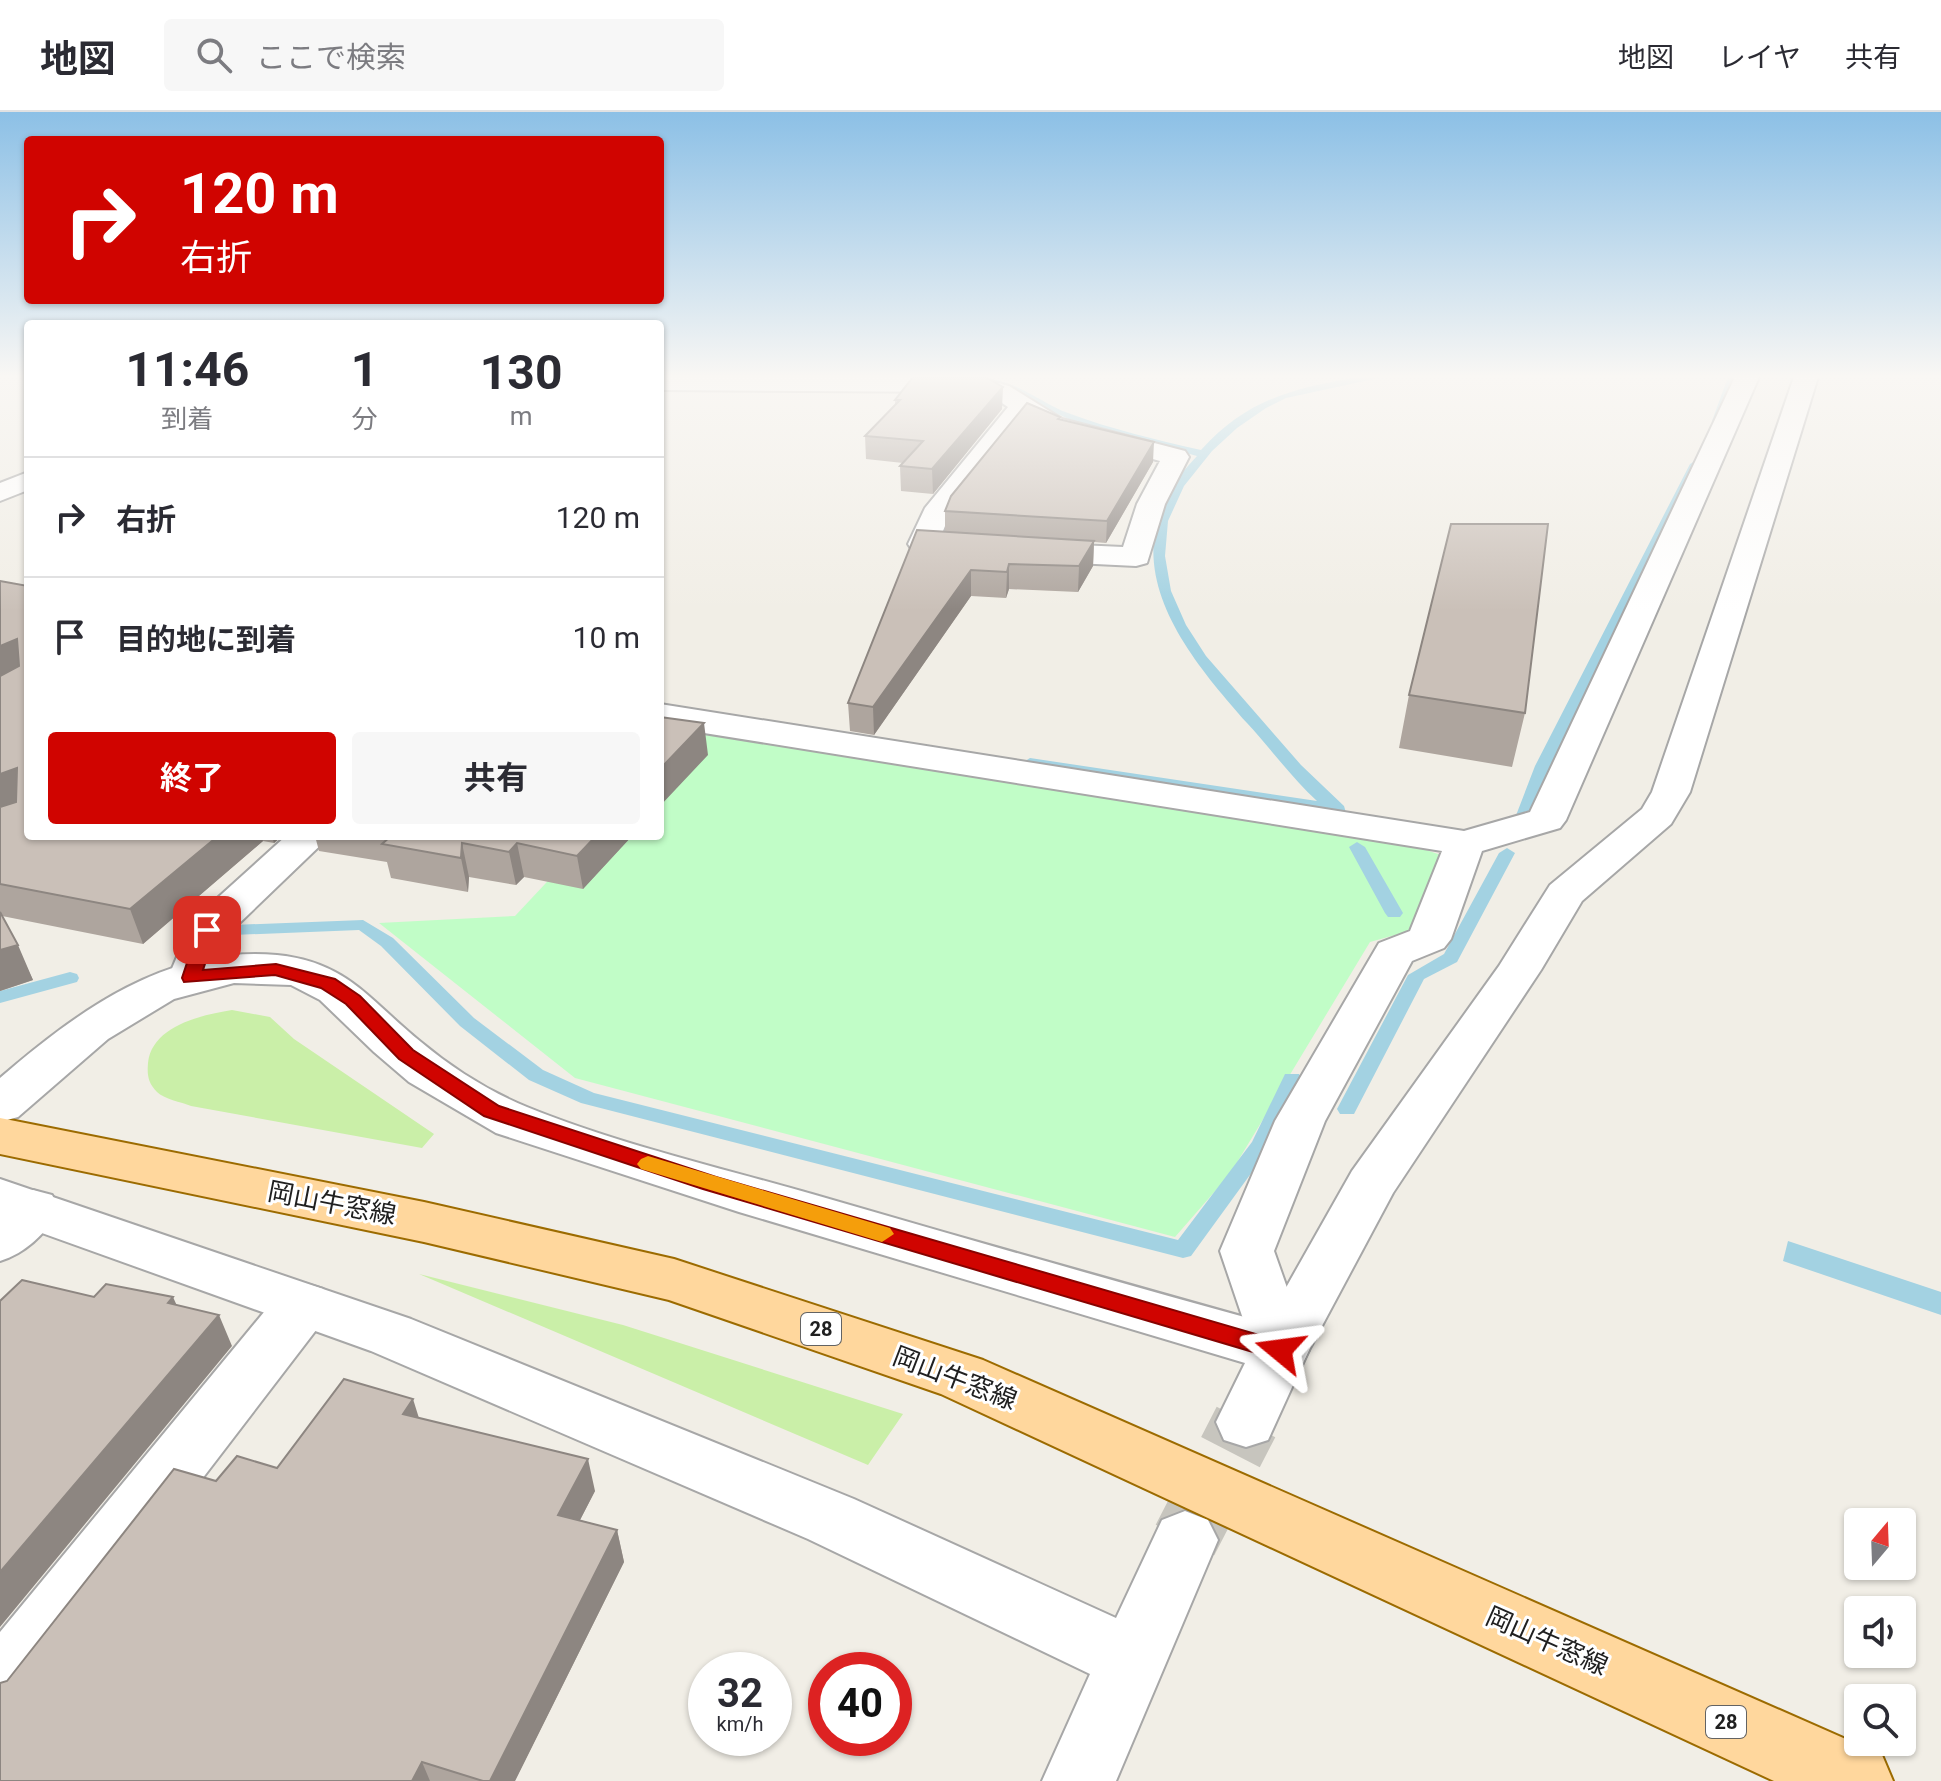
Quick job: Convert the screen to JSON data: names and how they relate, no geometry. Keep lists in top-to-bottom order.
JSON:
{
  "streets": {
    "main road": ["岡山牛窓線", "28"]
  },
  "north": "top",
  "page": {
    "header": "地図",
    "search": "ここで検索",
    "nav": ["地図", "レイヤ", "共有"],
    "turn": ["120 m", "右折"],
    "eta": [
      "11:46",
      "到着",
      "1",
      "分",
      "130",
      "m"
    ],
    "list": [
      {
        "name": "右折",
        "value": "120 m"
      },
      {
        "name": "目的地に到着",
        "value": "10 m"
      }
    ],
    "buttons": ["終了", "共有"],
    "speed": "32 km/h",
    "limit": "40"
  }
}
